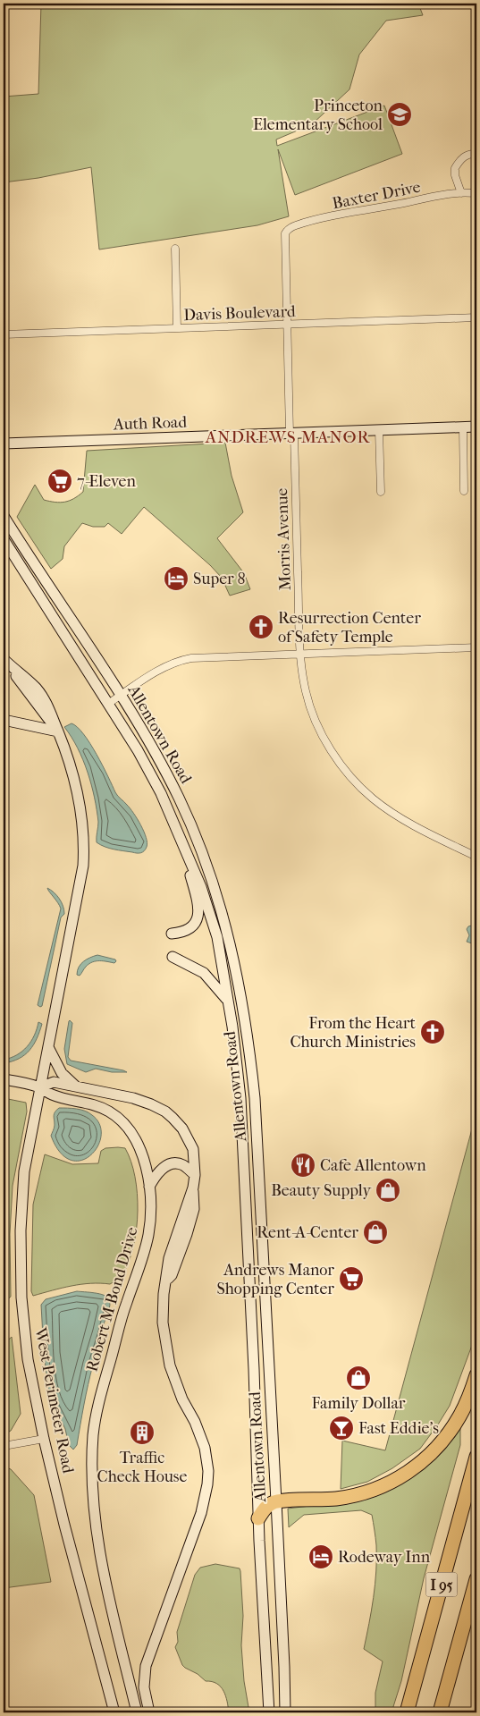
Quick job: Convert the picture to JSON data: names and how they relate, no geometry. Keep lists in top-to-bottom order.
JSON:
{
  "streets": {
    "highway": ["I 95"],
    "main road": [
      "Auth Road",
      "Allentown Road",
      "Robert M Bond Drive",
      "West Perimeter Road"
    ],
    "street": ["Baxter Drive", "Davis Boulevard", "Morris Avenue"]
  },
  "crossings": [
    ["Baxter Drive", "Morris Avenue"],
    ["Davis Boulevard", "Morris Avenue"],
    ["Auth Road", "Morris Avenue"],
    ["Robert M Bond Drive", "West Perimeter Road"]
  ],
  "districts": ["ANDREWS MANOR"],
  "places": {
    "school or university": ["Princeton Elementary School"],
    "supermarket": ["7-Eleven", "Andrews Manor Shopping Center"],
    "hotel": ["Super 8", "Rodeway Inn"],
    "church": ["Resurrection Center of Safety Temple", "From the Heart Church Ministries"],
    "restaurant": ["Cafe Allentown"],
    "shop": ["Beauty Supply", "Rent-A-Center", "Family Dollar"],
    "bar": ["Fast Eddie's"],
    "building": ["Traffic Check House"]
  }
}
